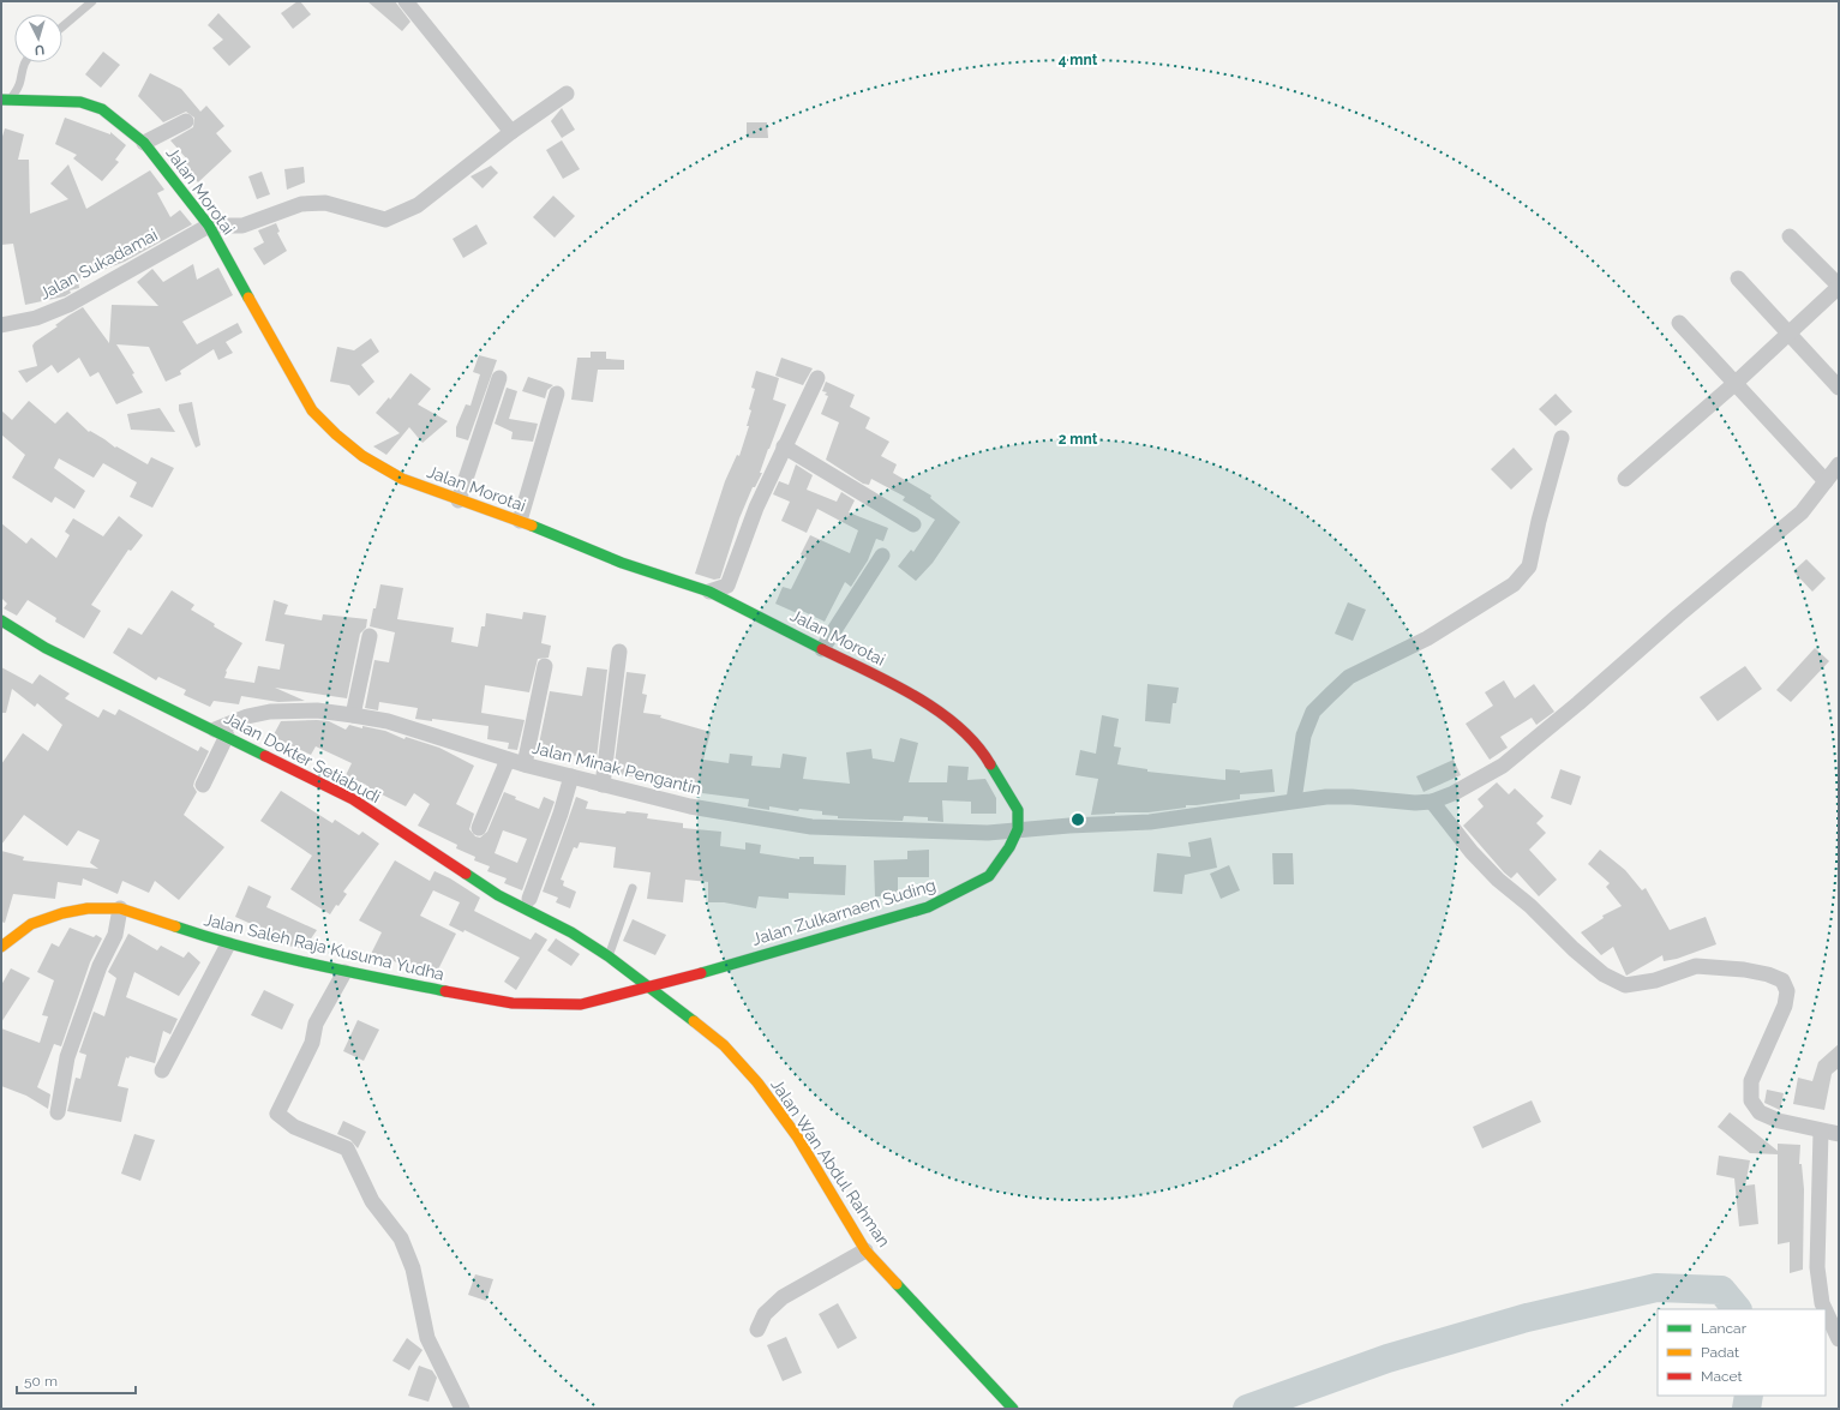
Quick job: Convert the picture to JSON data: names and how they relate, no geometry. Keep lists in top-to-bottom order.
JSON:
{
  "streets": {
    "street": [
      "Jalan Morotai",
      "Jalan Sukadamai",
      "Jalan Dokter Setiabudi",
      "Jalan Minak Pengantin",
      "Jalan Zulkarnaen Suding",
      "Jalan Saleh Raja Kusuma Yudha",
      "Jalan Wan Abdul Rahman"
    ]
  },
  "crossings": [
    ["Jalan Morotai", "Jalan Sukadamai"],
    ["Jalan Morotai", "Jalan Minak Pengantin"],
    ["Jalan Morotai", "Jalan Zulkarnaen Suding"],
    ["Jalan Dokter Setiabudi", "Jalan Minak Pengantin"],
    ["Jalan Dokter Setiabudi", "Jalan Zulkarnaen Suding"],
    ["Jalan Dokter Setiabudi", "Jalan Saleh Raja Kusuma Yudha"],
    ["Jalan Dokter Setiabudi", "Jalan Wan Abdul Rahman"],
    ["Jalan Minak Pengantin", "Jalan Zulkarnaen Suding"],
    ["Jalan Zulkarnaen Suding", "Jalan Saleh Raja Kusuma Yudha"],
    ["Jalan Zulkarnaen Suding", "Jalan Wan Abdul Rahman"],
    ["Jalan Saleh Raja Kusuma Yudha", "Jalan Wan Abdul Rahman"]
  ],
  "legend": ["Lancar", "Padat", "Macet"],
  "scale_bar": "50 m",
  "north": "bottom",
  "rings": ["4 mnt", "2 mnt"]
}
